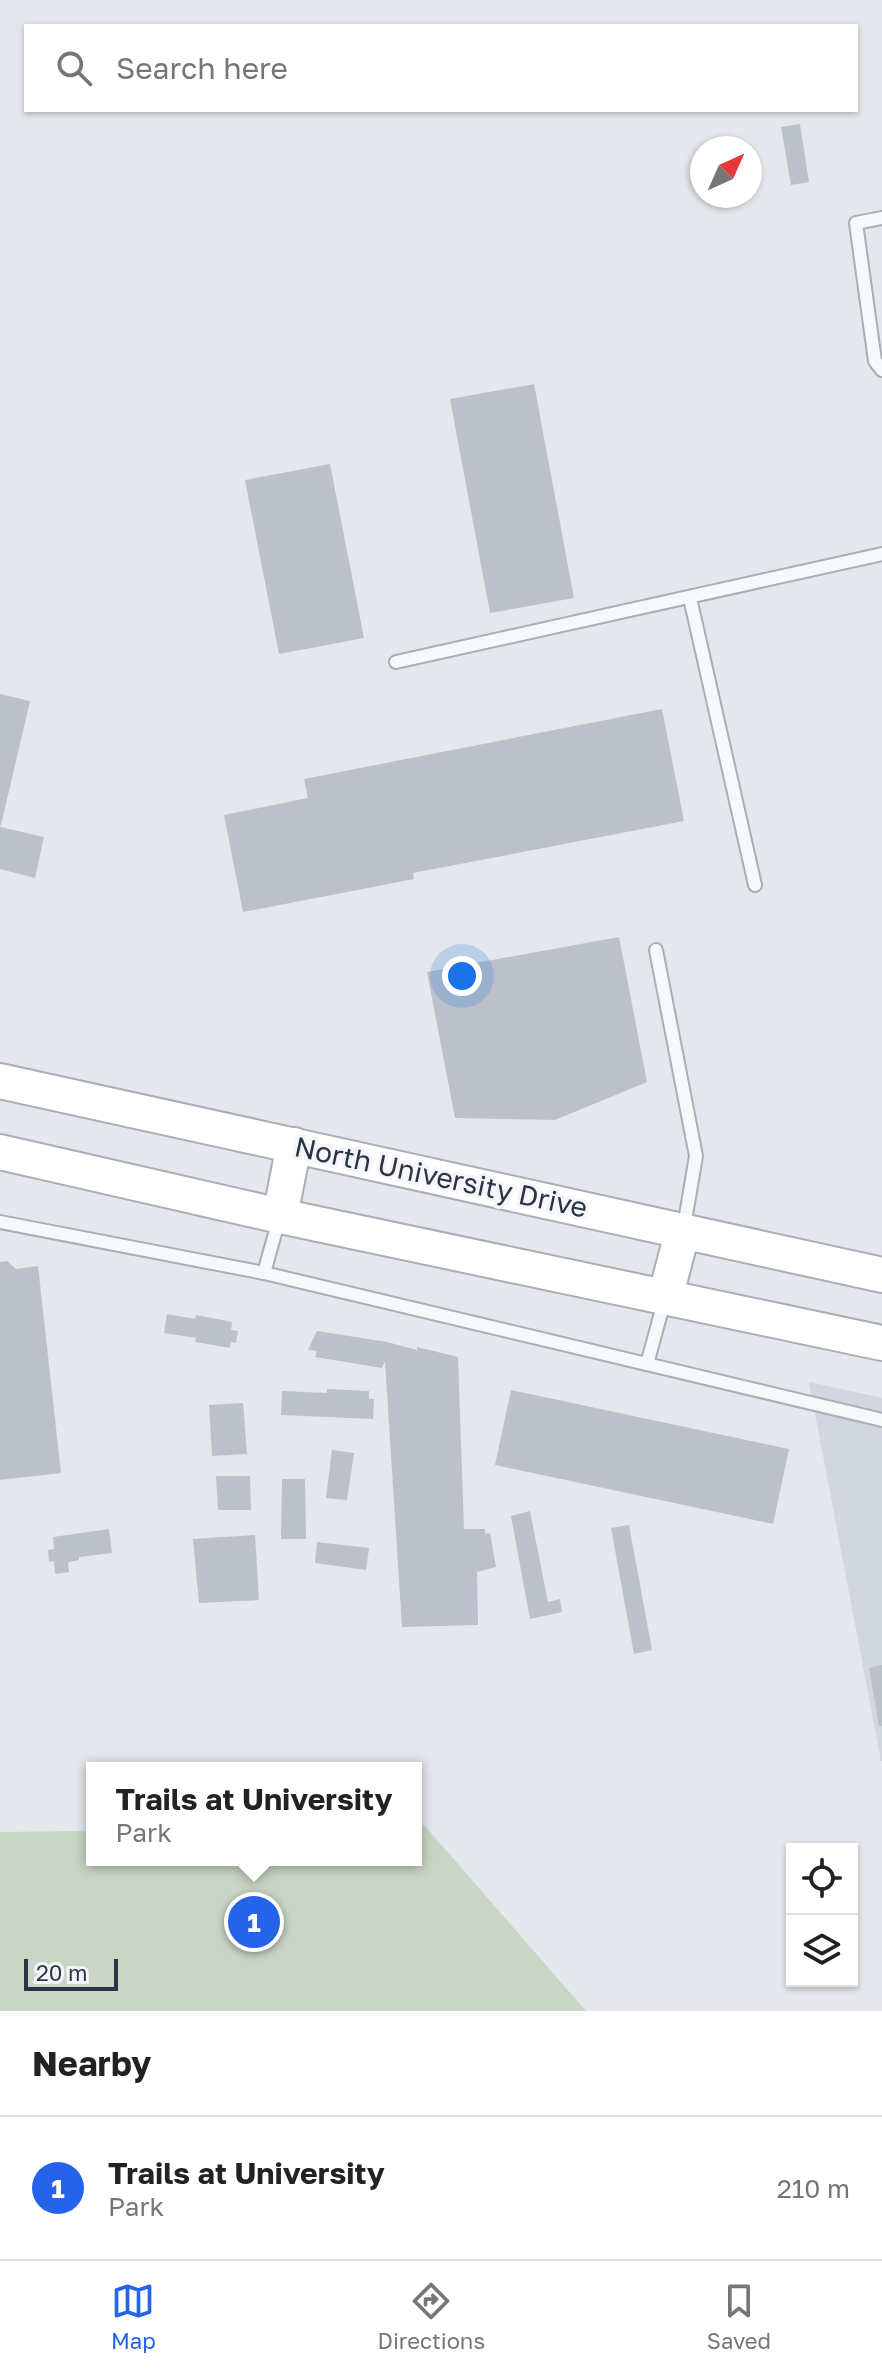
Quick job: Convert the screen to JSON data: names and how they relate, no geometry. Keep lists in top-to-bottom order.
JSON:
{
  "streets": {
    "main road": ["North University Drive"]
  },
  "scale_bar": "20 m",
  "north": "top right",
  "page": {
    "search": "Search here",
    "popup": ["Trails at University", "Park"],
    "pins": "1",
    "scale": "20 m",
    "heading": "Nearby",
    "list": [
      {
        "mark": "1",
        "name": "Trails at University",
        "note": "Park",
        "value": "210 m"
      }
    ],
    "nav": ["Map", "Directions", "Saved"]
  }
}
